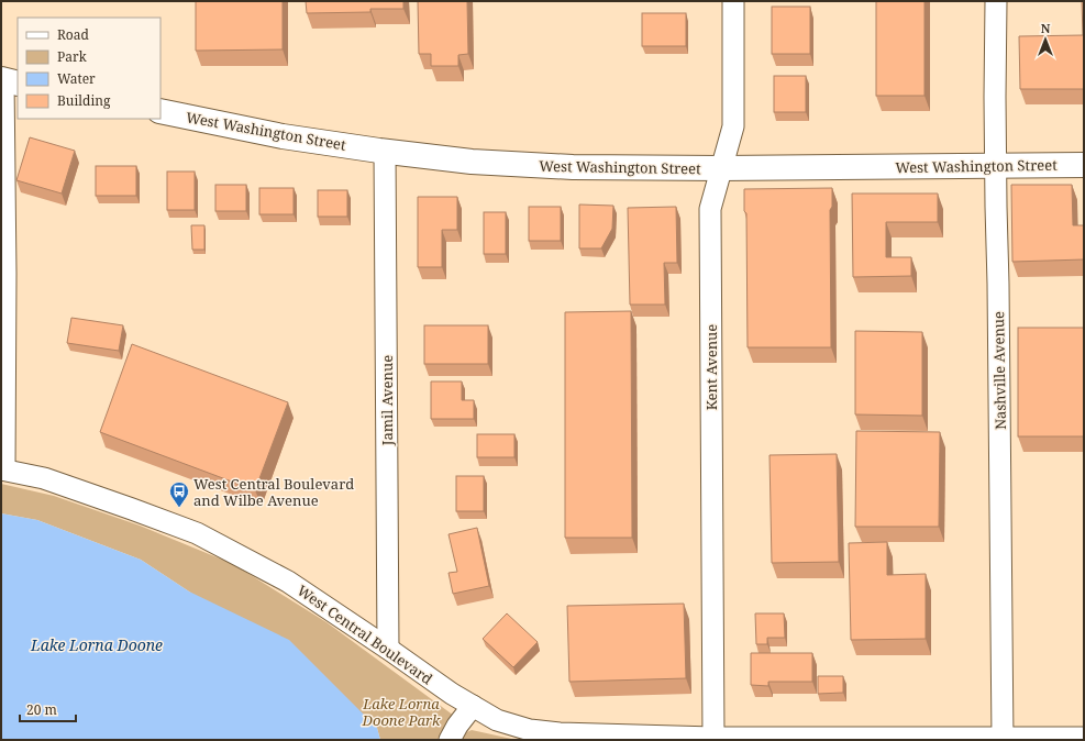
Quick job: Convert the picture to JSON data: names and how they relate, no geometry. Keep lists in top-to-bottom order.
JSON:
{
  "streets": {
    "main road": ["West Washington Street"],
    "street": [
      "Kent Avenue",
      "Nashville Avenue",
      "Jamil Avenue",
      "West Central Boulevard"
    ]
  },
  "crossings": [
    ["West Washington Street", "Kent Avenue"],
    ["West Washington Street", "Nashville Avenue"],
    ["West Washington Street", "Jamil Avenue"],
    ["Kent Avenue", "West Central Boulevard"],
    ["Nashville Avenue", "West Central Boulevard"],
    ["Jamil Avenue", "West Central Boulevard"]
  ],
  "water": ["Lake Lorna Doone"],
  "parks": ["Lake Lorna Doone Park"],
  "places": {
    "bus stop": ["West Central Boulevard and Wilbe Avenue"]
  },
  "legend": [
    "Road",
    "Park",
    "Water",
    "Building"
  ],
  "scale_bar": "20 m",
  "north": "top"
}
